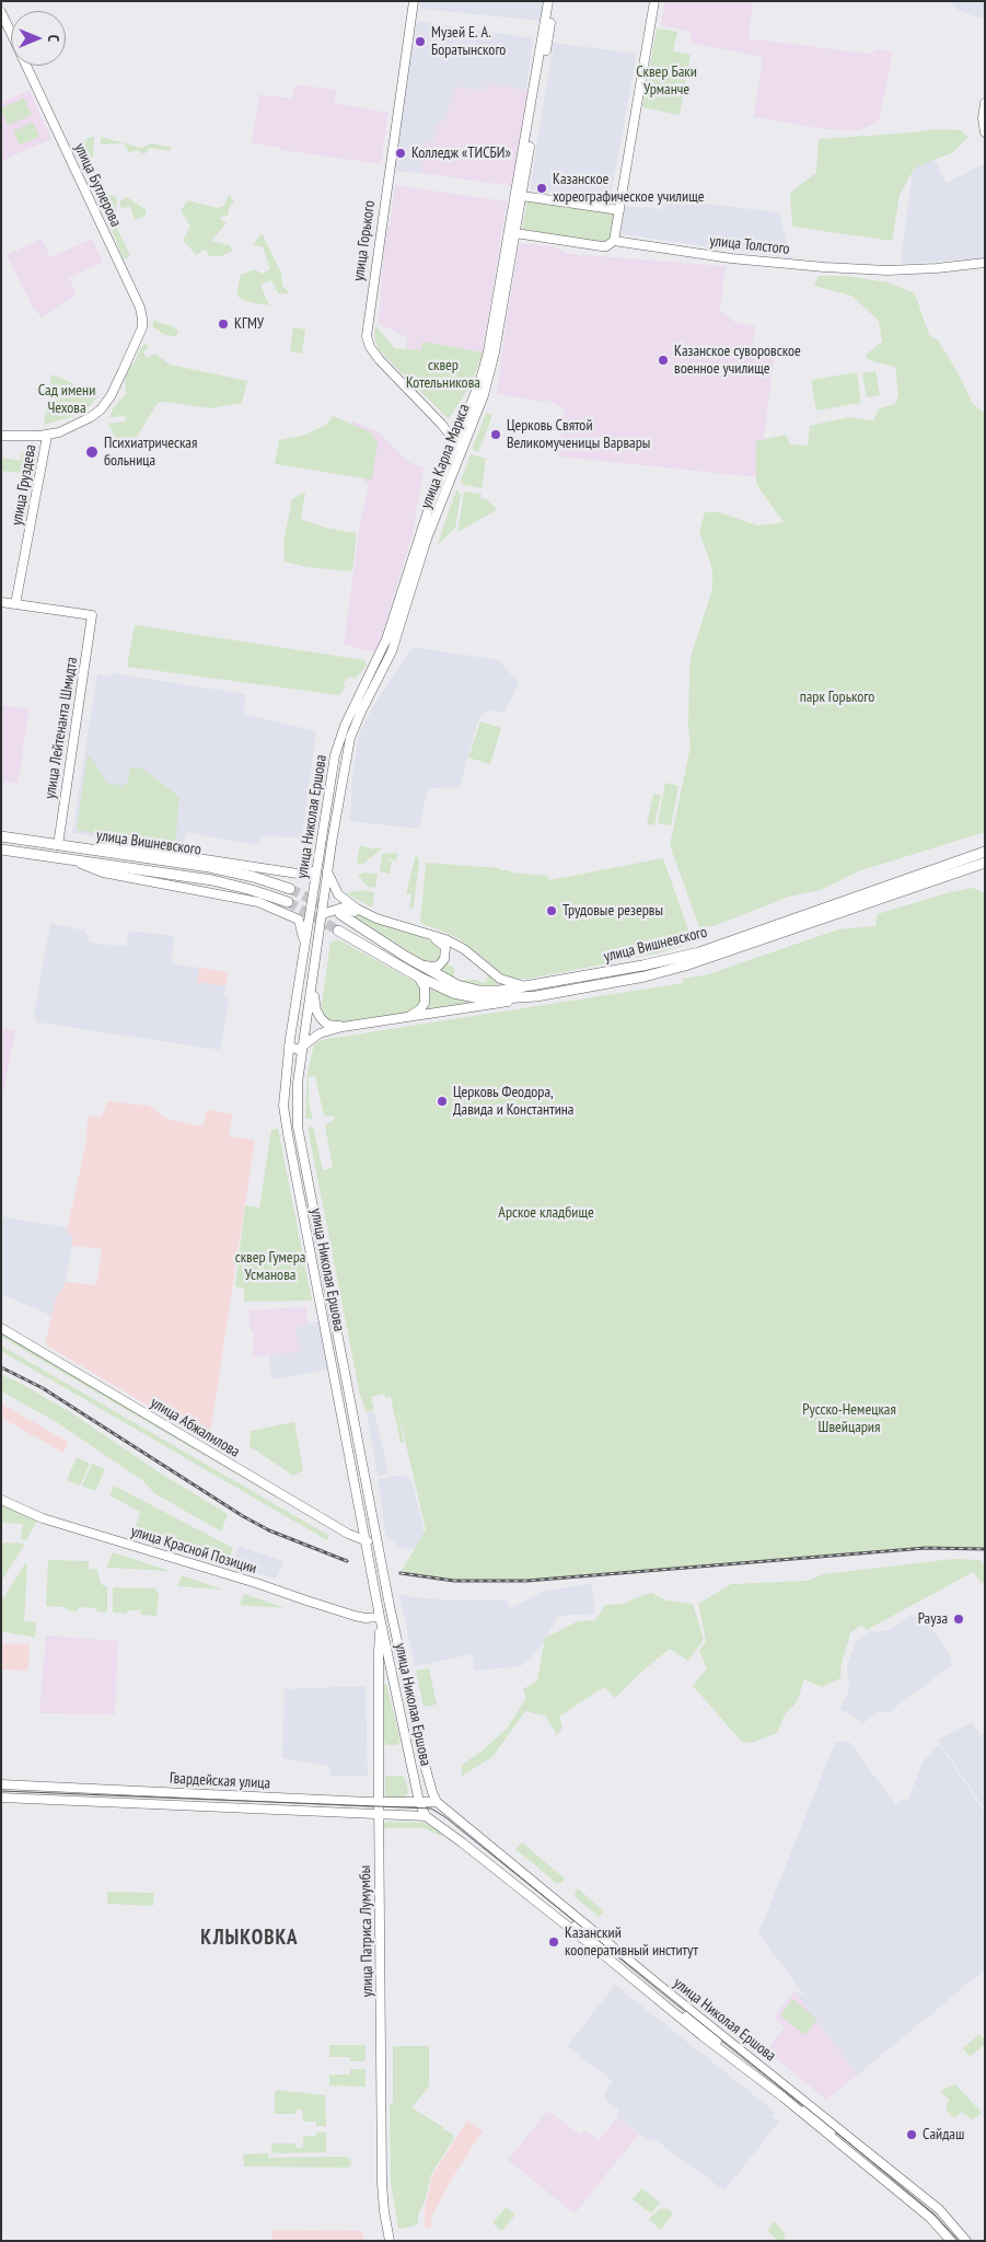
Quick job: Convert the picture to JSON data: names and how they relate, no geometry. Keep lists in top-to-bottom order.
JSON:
{
  "streets": {
    "main road": [
      "улица Бутлерова",
      "улица Горького",
      "улица Толстого",
      "улица Карла Маркса",
      "улица Груздева",
      "улица Лейтенанта Шмидта",
      "улица Николая Ершова",
      "улица Вишневского",
      "улица Абжалилова",
      "улица Красной Позиции",
      "Гвардейская улица",
      "улица Патриса Лумумбы"
    ]
  },
  "crossings": [
    ["улица Бутлерова", "улица Груздева"],
    ["улица Горького", "улица Карла Маркса"],
    ["улица Толстого", "улица Карла Маркса"],
    ["улица Карла Маркса", "улица Николая Ершова"],
    ["улица Груздева", "улица Лейтенанта Шмидта"],
    ["улица Лейтенанта Шмидта", "улица Вишневского"],
    ["улица Николая Ершова", "улица Абжалилова"],
    ["улица Николая Ершова", "улица Красной Позиции"],
    ["улица Николая Ершова", "Гвардейская улица"],
    ["улица Николая Ершова", "улица Патриса Лумумбы"],
    ["улица Красной Позиции", "улица Патриса Лумумбы"],
    ["Гвардейская улица", "улица Патриса Лумумбы"]
  ],
  "districts": ["КЛЫКОВКА"],
  "parks": [
    "Сквер Баки Урманче",
    "сквер Котельникова",
    "Сад имени Чехова",
    "парк Горького",
    "Арское кладбище",
    "сквер Гумера Усманова",
    "Русско-Немецкая Швейцария"
  ],
  "places": [
    "Музей Е. А. Боратынского",
    "Колледж «ТИСБИ»",
    "Казанское хореографическое училище",
    "КГМУ",
    "Казанское суворовское военное училище",
    "Церковь Святой Великомученицы Варвары",
    "Психиатрическая больница",
    "Трудовые резервы",
    "Церковь Феодора, Давида и Константина",
    "Рауза",
    "Казанский кооперативный институт",
    "Сайдаш"
  ],
  "north": "right"
}
